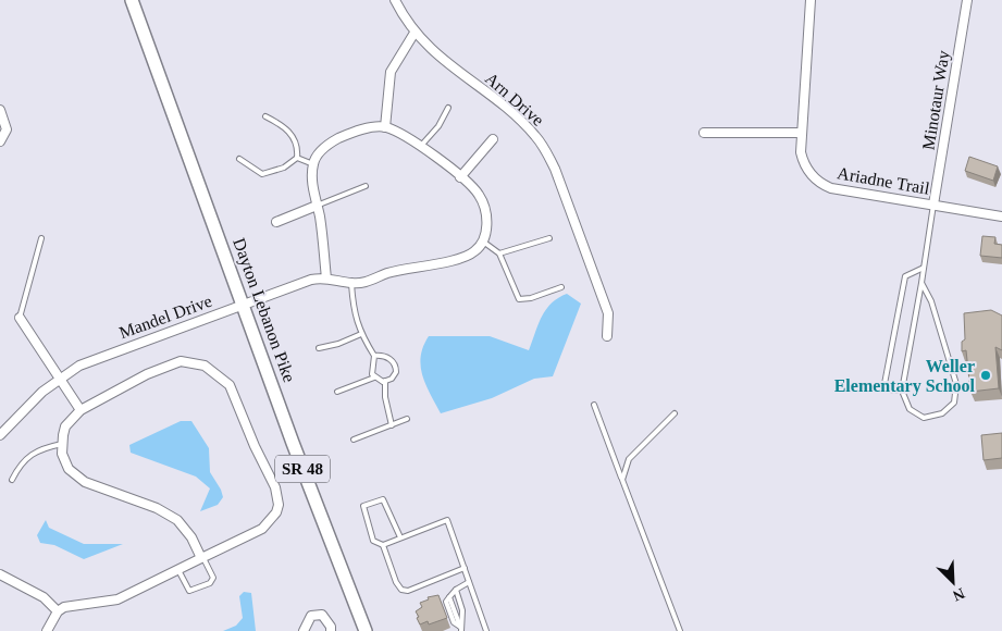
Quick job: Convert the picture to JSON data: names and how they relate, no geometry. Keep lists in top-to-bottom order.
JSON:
{
  "streets": {
    "main road": ["Dayton Lebanon Pike", "SR 48"],
    "street": [
      "Arn Drive",
      "Minotaur Way",
      "Ariadne Trail",
      "Mandel Drive"
    ]
  },
  "crossings": [
    ["Minotaur Way", "Ariadne Trail"],
    ["Dayton Lebanon Pike", "Mandel Drive"]
  ],
  "places": ["Weller Elementary School"],
  "north": "bottom right"
}
